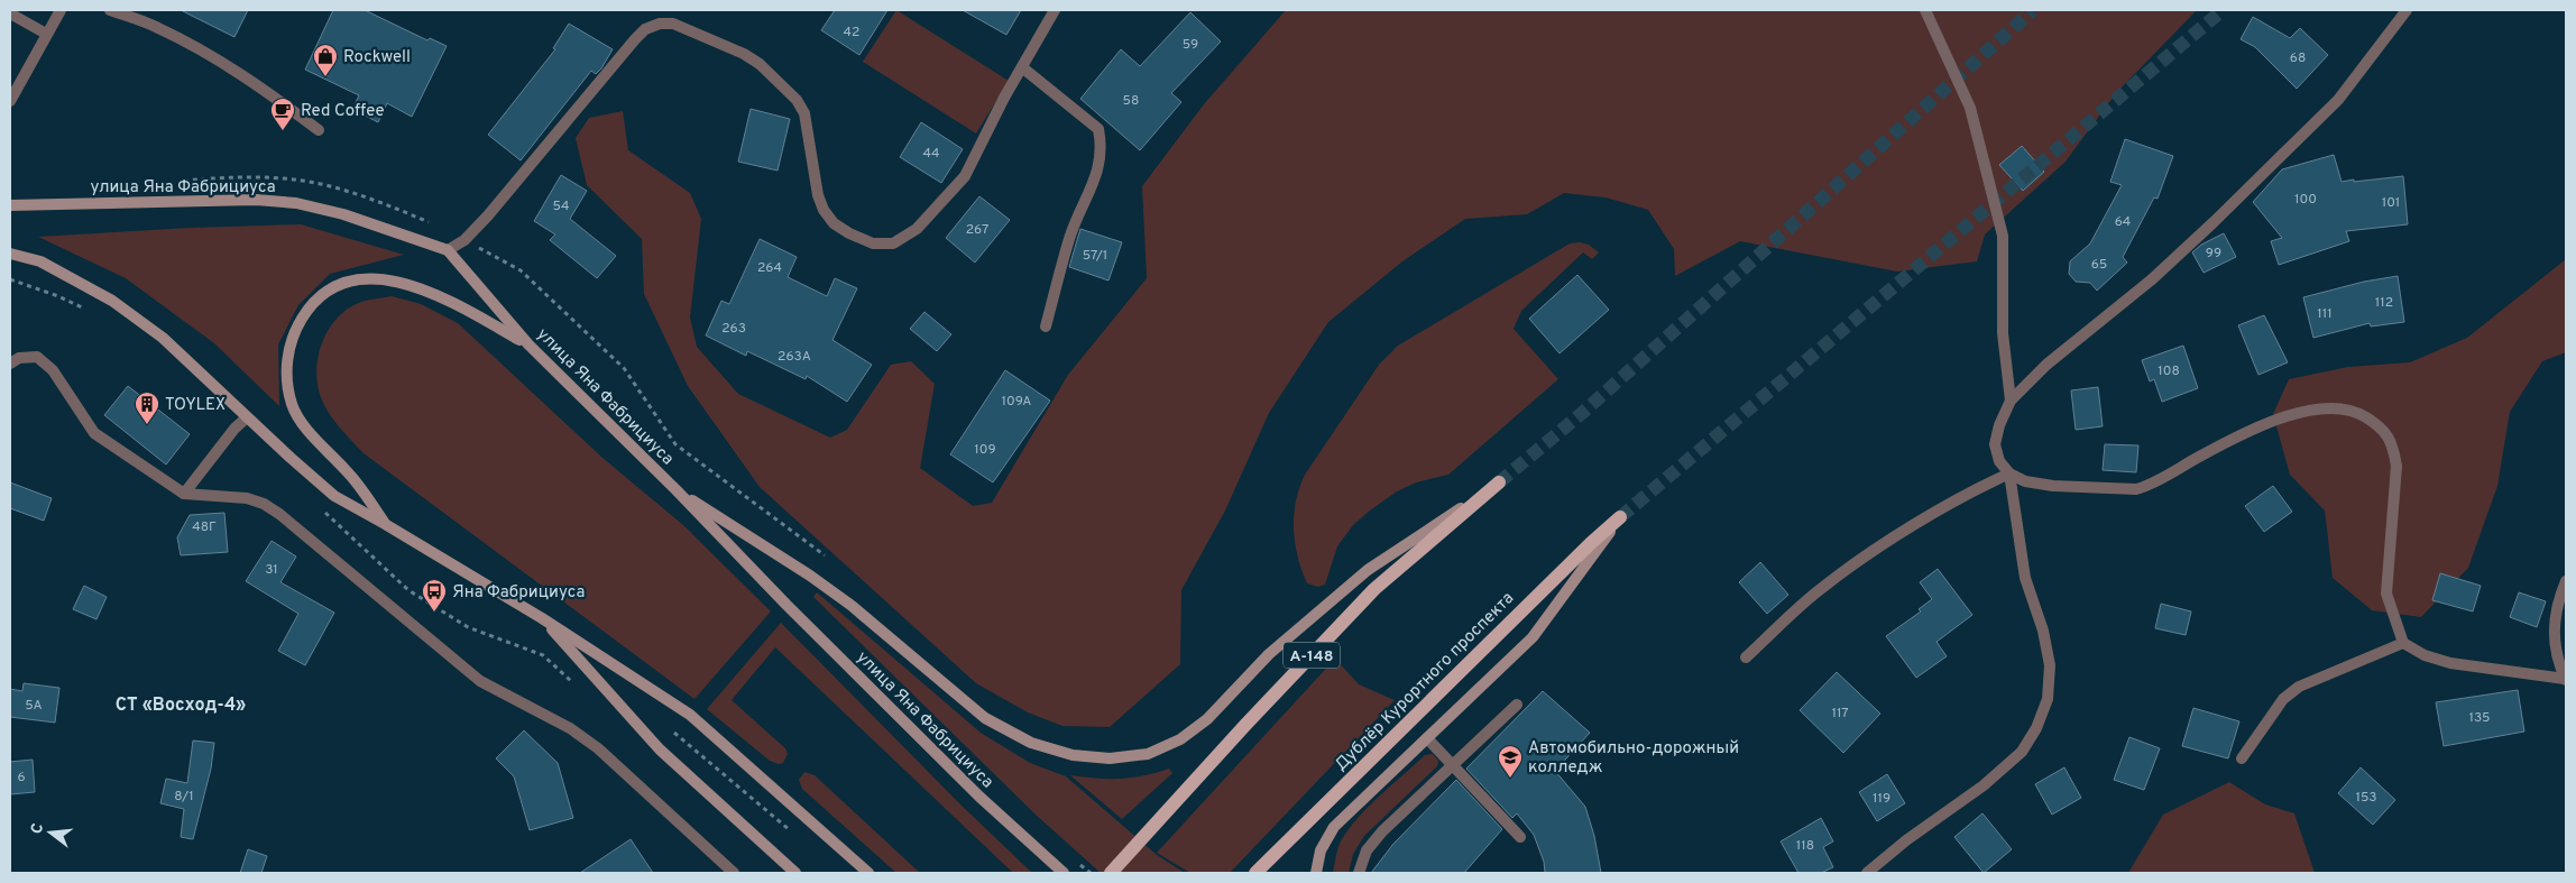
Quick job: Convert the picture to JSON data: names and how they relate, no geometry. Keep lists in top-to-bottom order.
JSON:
{
  "streets": {
    "main road": ["улица Яна Фабрициуса", "А-148", "Дублёр Курортного проспекта"]
  },
  "crossings": [
    ["улица Яна Фабрициуса", "А-148"]
  ],
  "districts": ["СТ «Восход-4»"],
  "places": {
    "shop": ["Rockwell"],
    "cafe": ["Red Coffee"],
    "building": ["TOYLEX"],
    "bus stop": ["Яна Фабрициуса"],
    "school or university": ["Автомобильно-дорожный колледж"]
  },
  "house_numbers": [
    "42",
    "59",
    "68",
    "58",
    "44",
    "100",
    "101",
    "54",
    "64",
    "267",
    "99",
    "57/1",
    "65",
    "264",
    "112",
    "111",
    "263",
    "263А",
    "108",
    "109А",
    "109",
    "48Г",
    "31",
    "5А",
    "117",
    "135",
    "6",
    "8/1",
    "153",
    "119",
    "118"
  ],
  "north": "left"
}
